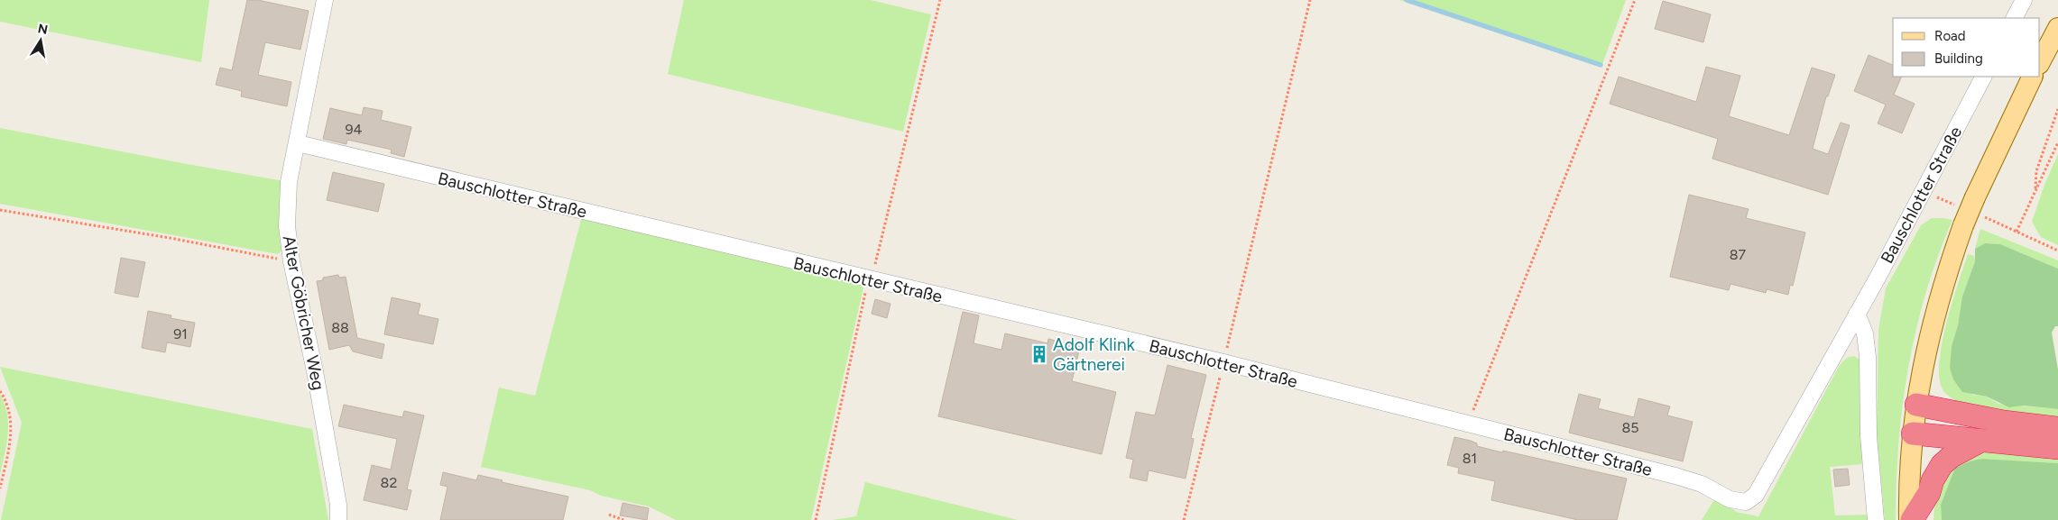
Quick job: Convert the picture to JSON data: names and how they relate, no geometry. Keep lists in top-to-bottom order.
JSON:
{
  "streets": {
    "street": ["Bauschlotter Straße", "Alter Göbricher Weg"]
  },
  "crossings": [
    ["Bauschlotter Straße", "Alter Göbricher Weg"]
  ],
  "places": {
    "building": ["Adolf Klink Gärtnerei"]
  },
  "house_numbers": [
    "94",
    "87",
    "88",
    "91",
    "85",
    "81",
    "82"
  ],
  "legend": ["Road", "Building"],
  "north": "top"
}
